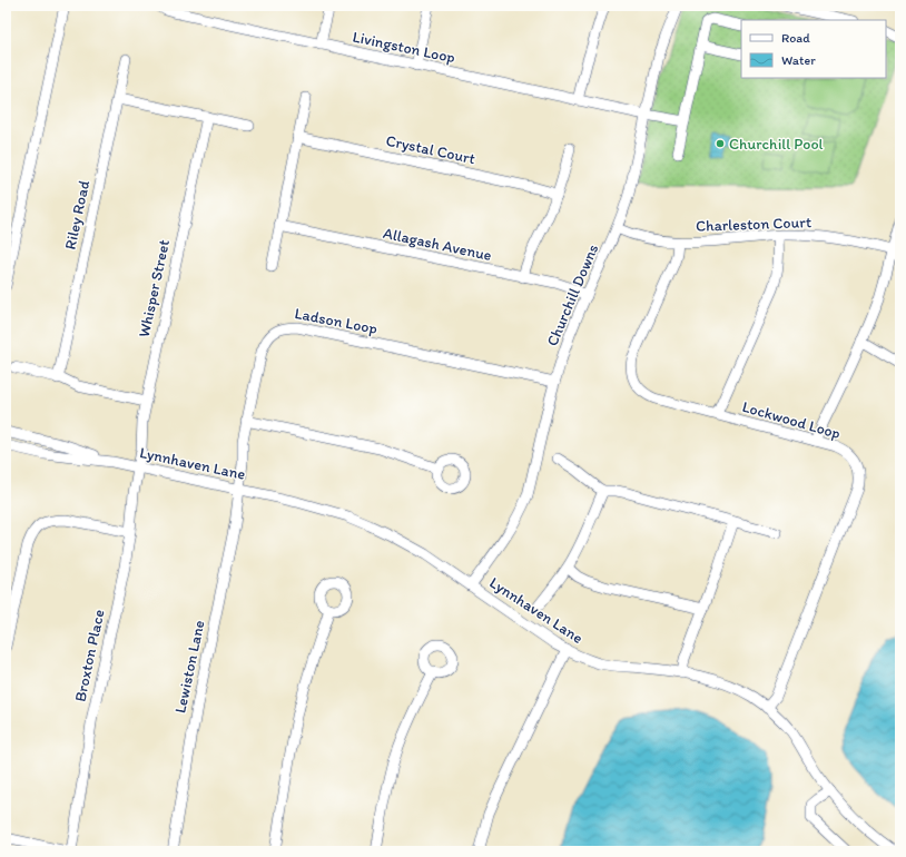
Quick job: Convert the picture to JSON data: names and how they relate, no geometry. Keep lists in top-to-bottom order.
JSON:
{
  "streets": {
    "street": [
      "Livingston Loop",
      "Crystal Court",
      "Riley Road",
      "Charleston Court",
      "Allagash Avenue",
      "Whisper Street",
      "Churchill Downs",
      "Ladson Loop",
      "Lockwood Loop",
      "Lynnhaven Lane",
      "Broxton Place",
      "Lewiston Lane"
    ]
  },
  "crossings": [
    ["Livingston Loop", "Churchill Downs"],
    ["Charleston Court", "Churchill Downs"],
    ["Charleston Court", "Lockwood Loop"],
    ["Allagash Avenue", "Churchill Downs"],
    ["Whisper Street", "Lynnhaven Lane"],
    ["Whisper Street", "Broxton Place"],
    ["Churchill Downs", "Ladson Loop"],
    ["Churchill Downs", "Lynnhaven Lane"],
    ["Ladson Loop", "Lynnhaven Lane"],
    ["Ladson Loop", "Lewiston Lane"],
    ["Lockwood Loop", "Lynnhaven Lane"],
    ["Lynnhaven Lane", "Broxton Place"],
    ["Lynnhaven Lane", "Lewiston Lane"]
  ],
  "places": ["Churchill Pool"],
  "legend": ["Road", "Water"]
}
